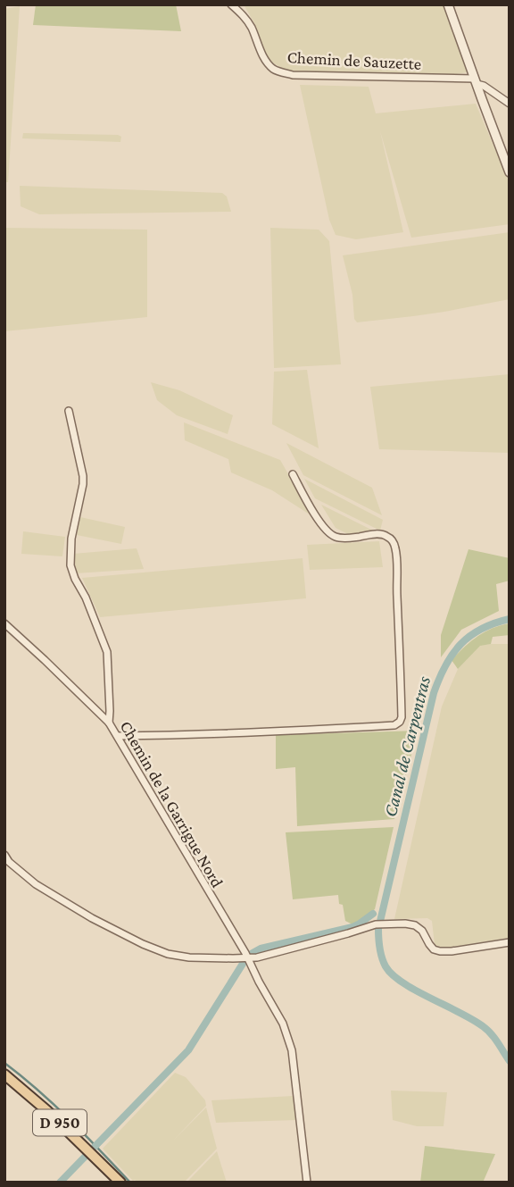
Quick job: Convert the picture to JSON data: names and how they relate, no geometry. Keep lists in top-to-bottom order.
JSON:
{
  "streets": {
    "main road": ["D 950"],
    "street": ["Chemin de Sauzette", "Chemin de la Garrigue Nord"]
  },
  "water": ["Canal de Carpentras"]
}
